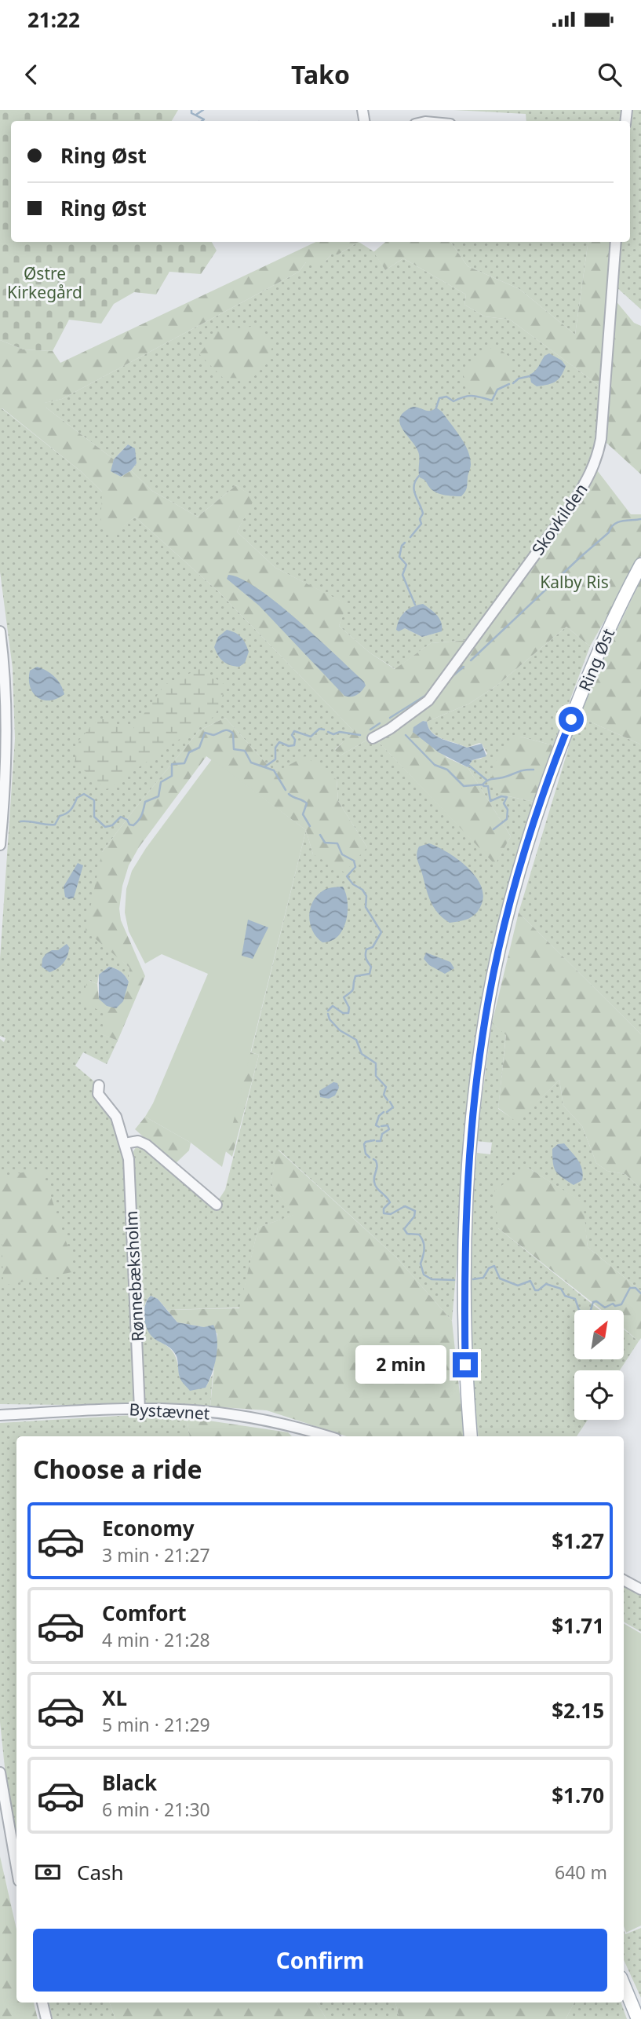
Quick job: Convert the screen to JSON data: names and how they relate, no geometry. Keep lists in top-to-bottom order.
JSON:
{
  "streets": {
    "main road": ["Ring Øst"],
    "street": ["Skovkilden", "Rønnebæksholm", "Bystævnet"]
  },
  "crossings": [
    ["Rønnebæksholm", "Bystævnet"]
  ],
  "parks": ["Østre Kirkegård", "Kalby Ris"],
  "north": "top right",
  "page": {
    "status": "21:22",
    "header": "Tako",
    "banner": ["Ring Øst", "Ring Øst"],
    "bubble": "2 min",
    "heading": "Choose a ride",
    "list": [
      {
        "name": "Economy",
        "note": "3 min · 21:27",
        "value": "$1.27"
      },
      {
        "name": "Comfort",
        "note": "4 min · 21:28",
        "value": "$1.71"
      },
      {
        "name": "XL",
        "note": "5 min · 21:29",
        "value": "$2.15"
      },
      {
        "name": "Black",
        "note": "6 min · 21:30",
        "value": "$1.70"
      }
    ],
    "pay": ["Cash", "640 m"],
    "buttons": "Confirm"
  }
}
